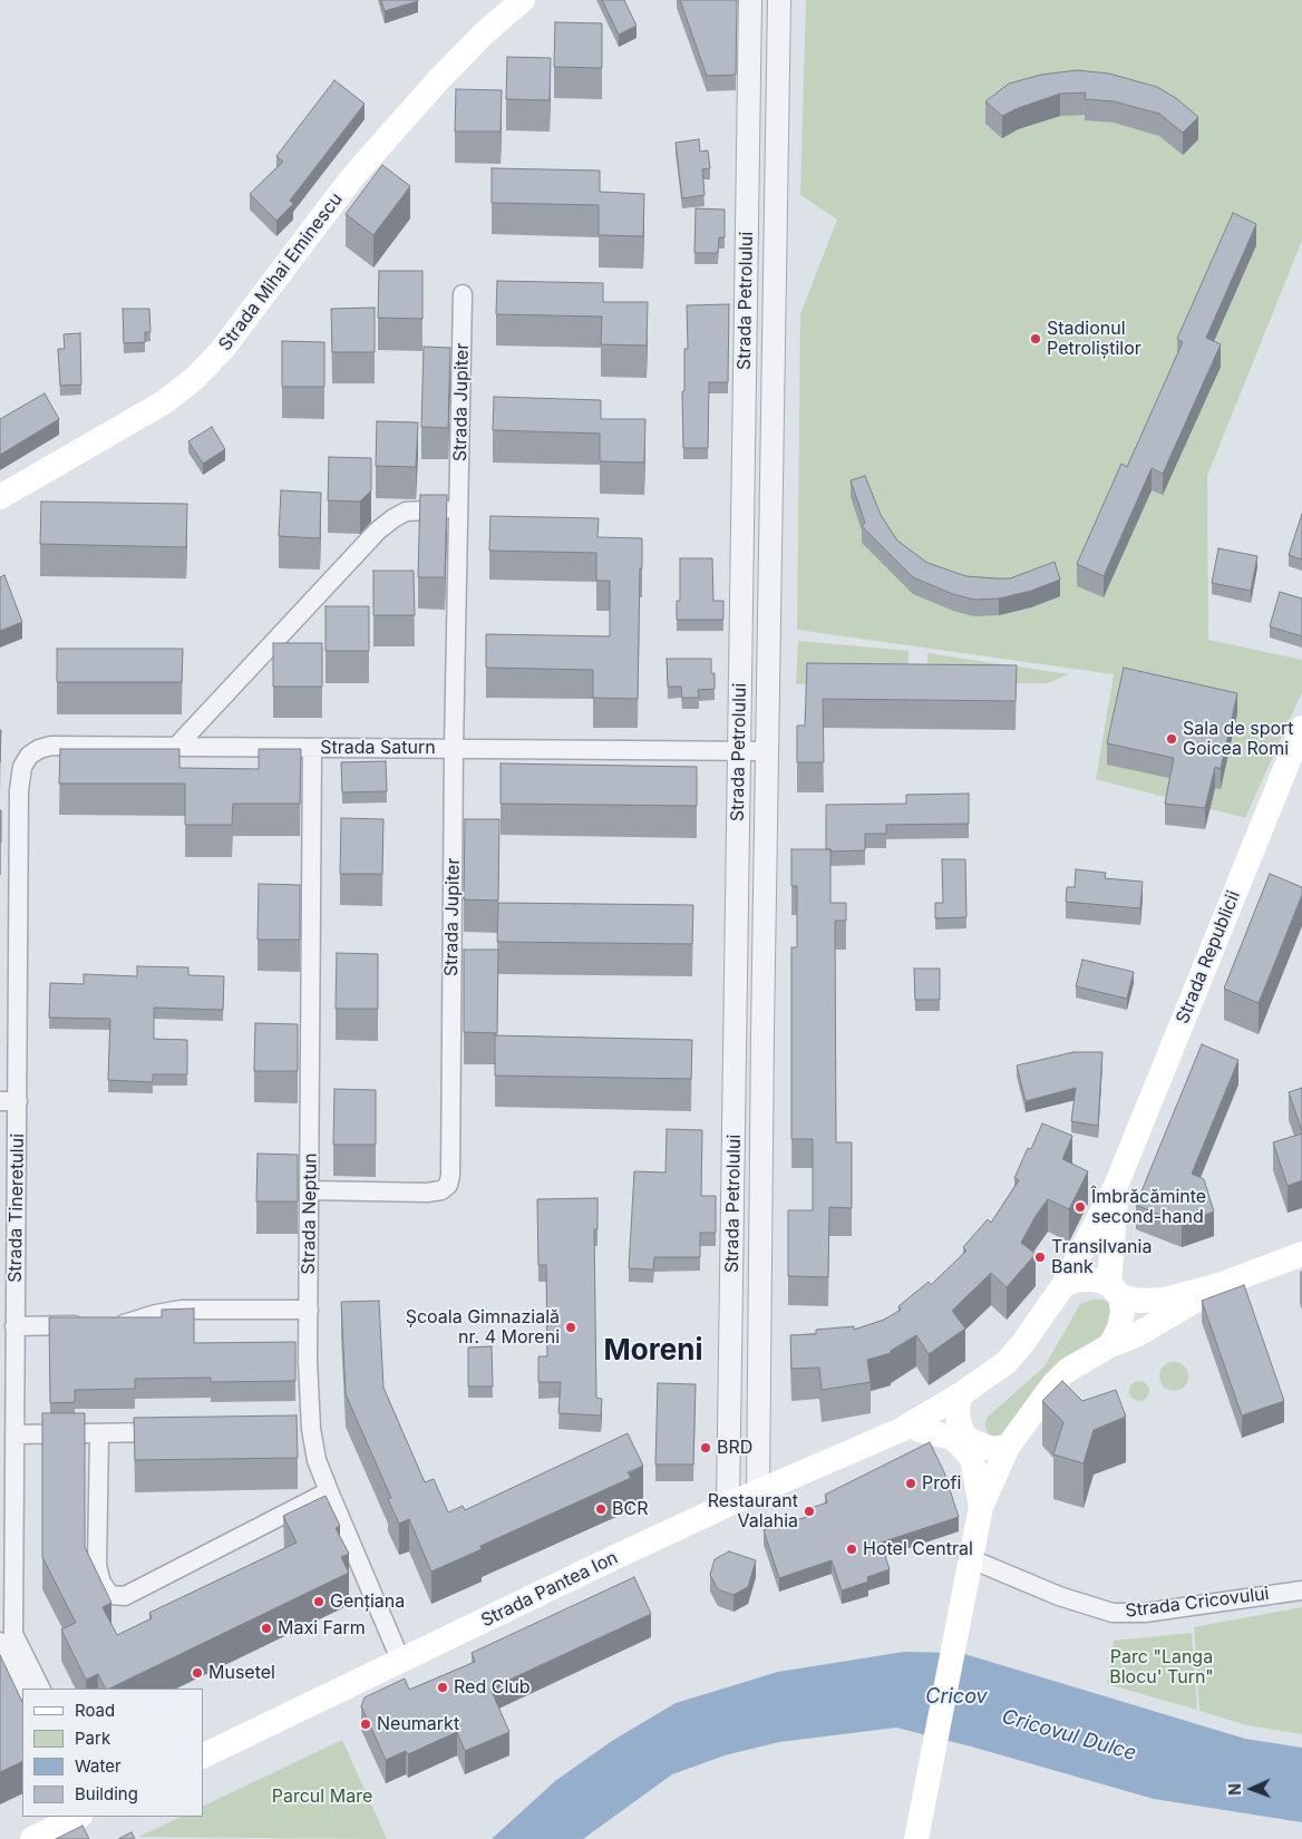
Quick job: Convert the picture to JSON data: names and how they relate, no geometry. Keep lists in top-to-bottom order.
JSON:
{
  "streets": {
    "main road": ["Strada Mihai Eminescu", "Strada Republicii", "Strada Pantea Ion"],
    "street": [
      "Strada Petrolului",
      "Strada Jupiter",
      "Strada Saturn",
      "Strada Tineretului",
      "Strada Neptun",
      "Strada Cricovului"
    ]
  },
  "crossings": [
    ["Strada Petrolului", "Strada Saturn"],
    ["Strada Petrolului", "Strada Pantea Ion"],
    ["Strada Jupiter", "Strada Saturn"],
    ["Strada Jupiter", "Strada Neptun"],
    ["Strada Saturn", "Strada Tineretului"],
    ["Strada Saturn", "Strada Neptun"],
    ["Strada Republicii", "Strada Pantea Ion"],
    ["Strada Neptun", "Strada Pantea Ion"]
  ],
  "districts": ["Moreni"],
  "water": ["Cricov", "Cricovul Dulce"],
  "parks": ["Parc \"Langa Blocu' Turn\"", "Parcul Mare"],
  "places": [
    "Stadionul Petroliștilor",
    "Sala de sport Goicea Romi",
    "Îmbrăcăminte second-hand",
    "Transilvania Bank",
    "Școala Gimnazială nr. 4 Moreni",
    "BRD",
    "Profi",
    "BCR",
    "Restaurant Valahia",
    "Hotel Central",
    "Gențiana",
    "Maxi Farm",
    "Musetel",
    "Red Club",
    "Neumarkt"
  ],
  "legend": [
    "Road",
    "Park",
    "Water",
    "Building"
  ],
  "north": "left"
}
